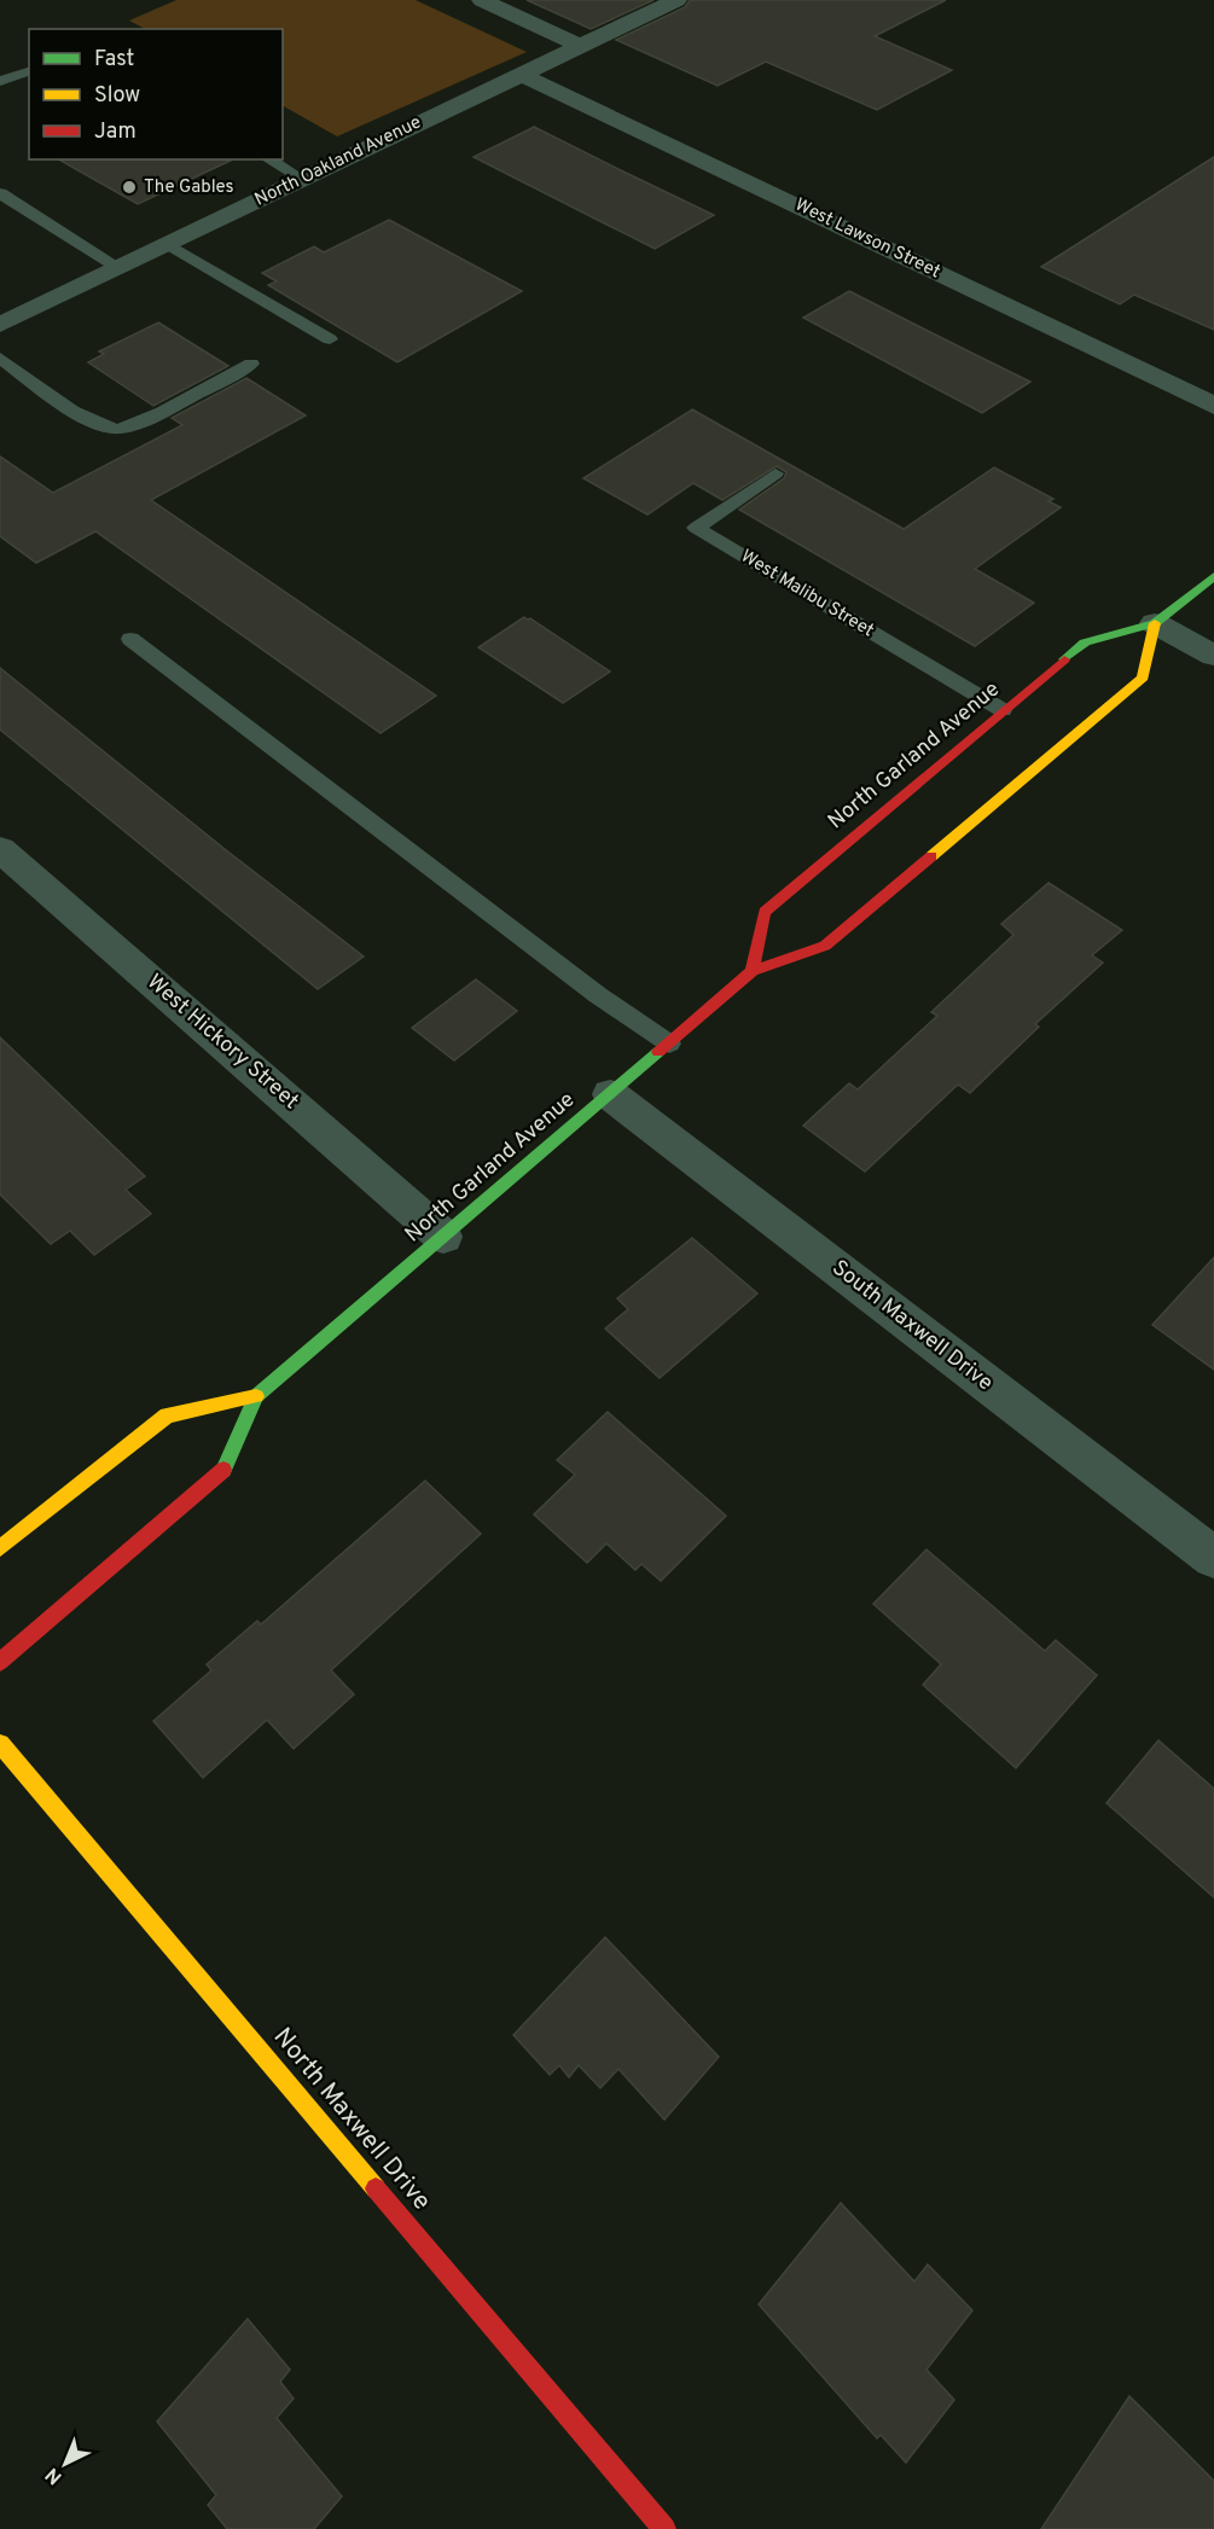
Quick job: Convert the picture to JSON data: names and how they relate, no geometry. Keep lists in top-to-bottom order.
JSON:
{
  "streets": {
    "main road": ["North Garland Avenue", "North Maxwell Drive"],
    "street": [
      "North Oakland Avenue",
      "West Lawson Street",
      "West Hickory Street",
      "South Maxwell Drive"
    ],
    "lane": ["West Malibu Street"]
  },
  "crossings": [
    ["North Oakland Avenue", "West Lawson Street"],
    ["West Malibu Street", "North Garland Avenue"],
    ["North Garland Avenue", "West Hickory Street"],
    ["North Garland Avenue", "South Maxwell Drive"]
  ],
  "places": ["The Gables"],
  "legend": ["Fast", "Slow", "Jam"],
  "north": "bottom left"
}
